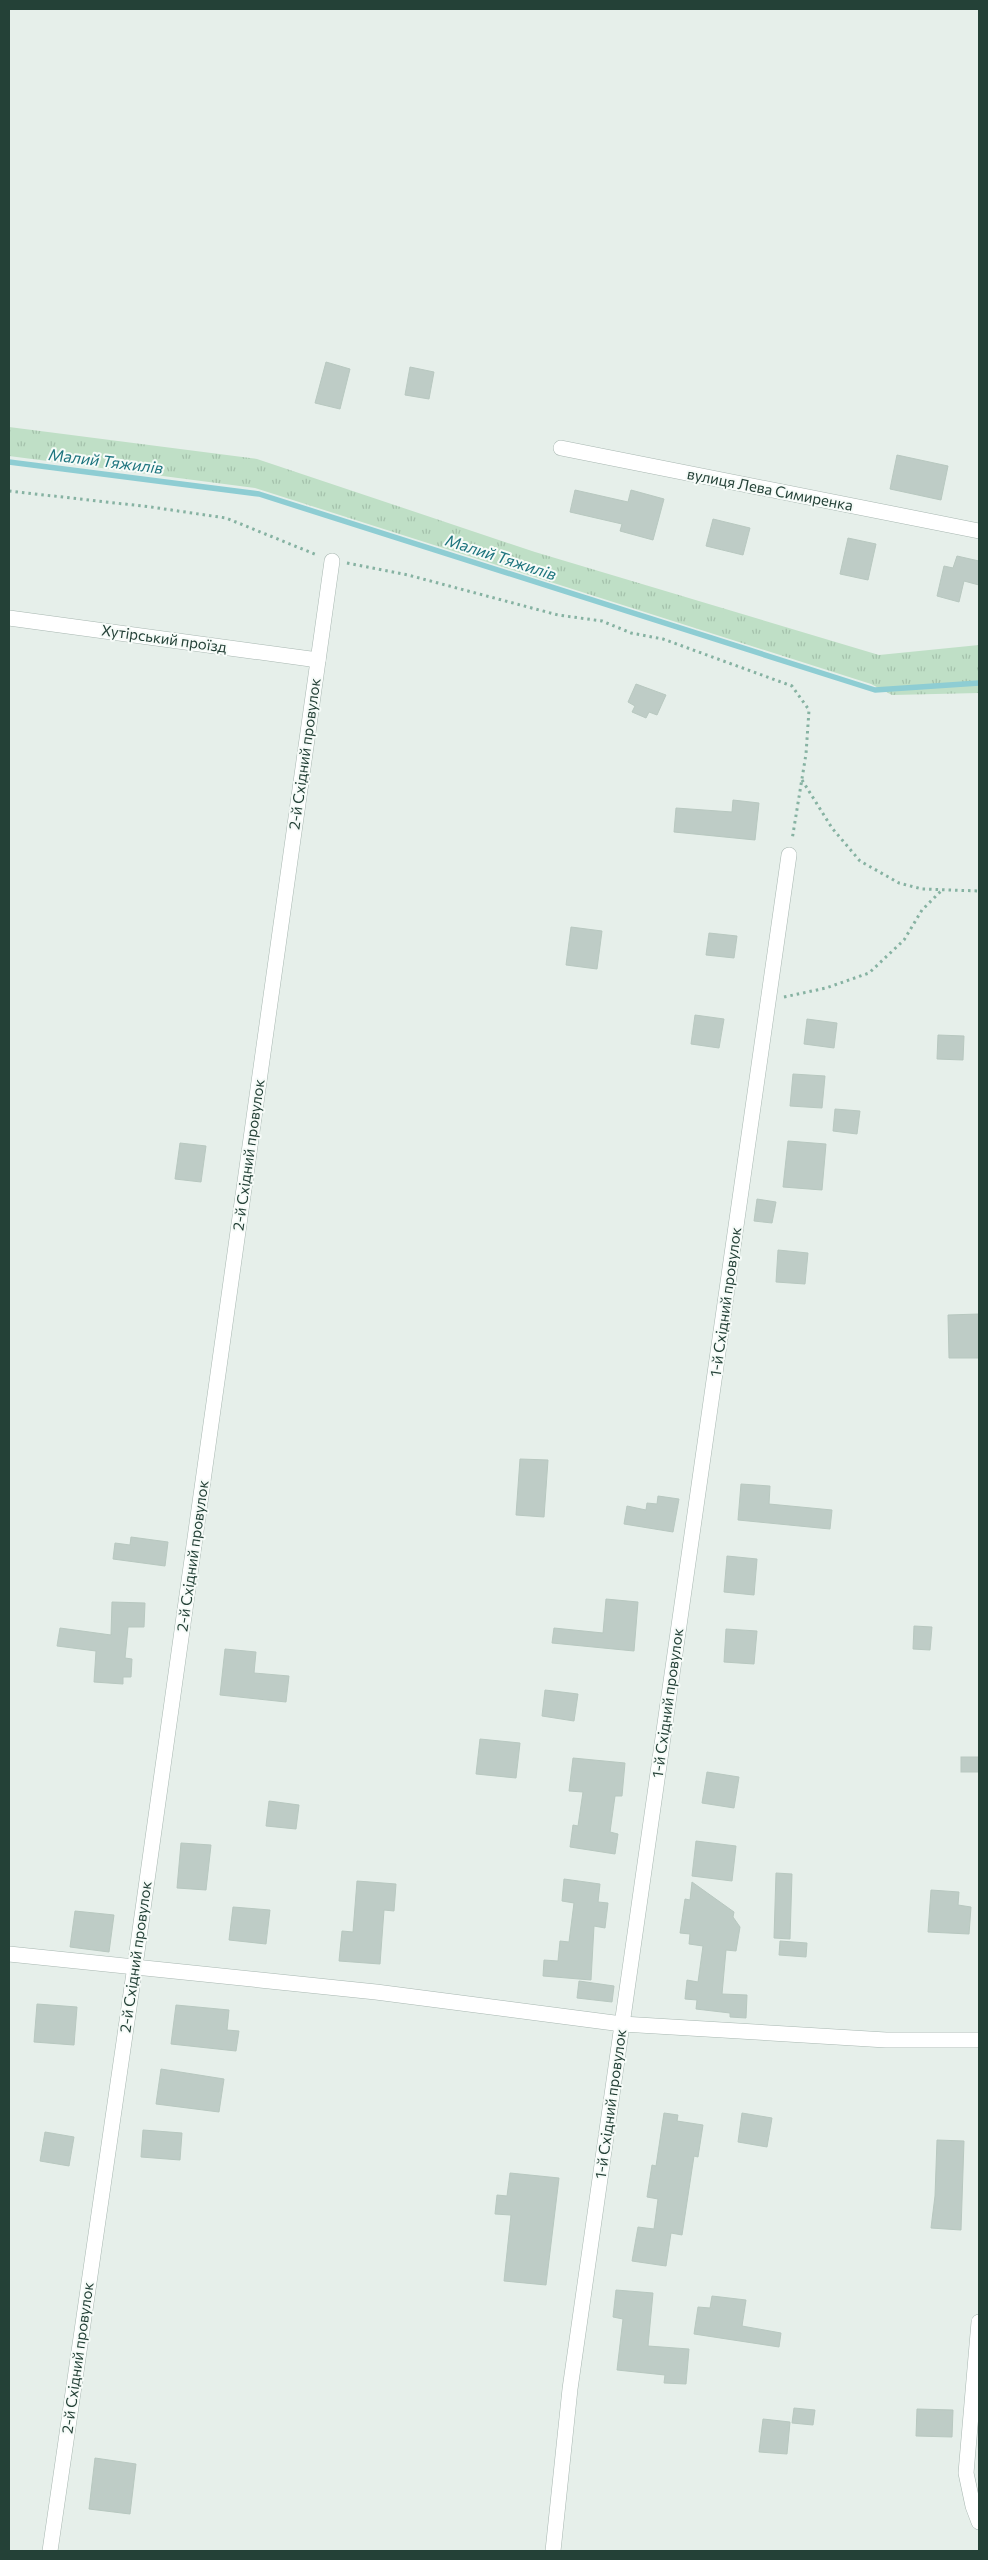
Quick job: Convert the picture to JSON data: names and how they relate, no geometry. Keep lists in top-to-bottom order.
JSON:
{
  "streets": {
    "street": [
      "вулиця Лева Симиренка",
      "Хутірський проїзд",
      "2-й Східний провулок",
      "1-й Східний провулок"
    ]
  },
  "crossings": [
    ["Хутірський проїзд", "2-й Східний провулок"]
  ],
  "water": ["Малий Тяжилів"]
}
